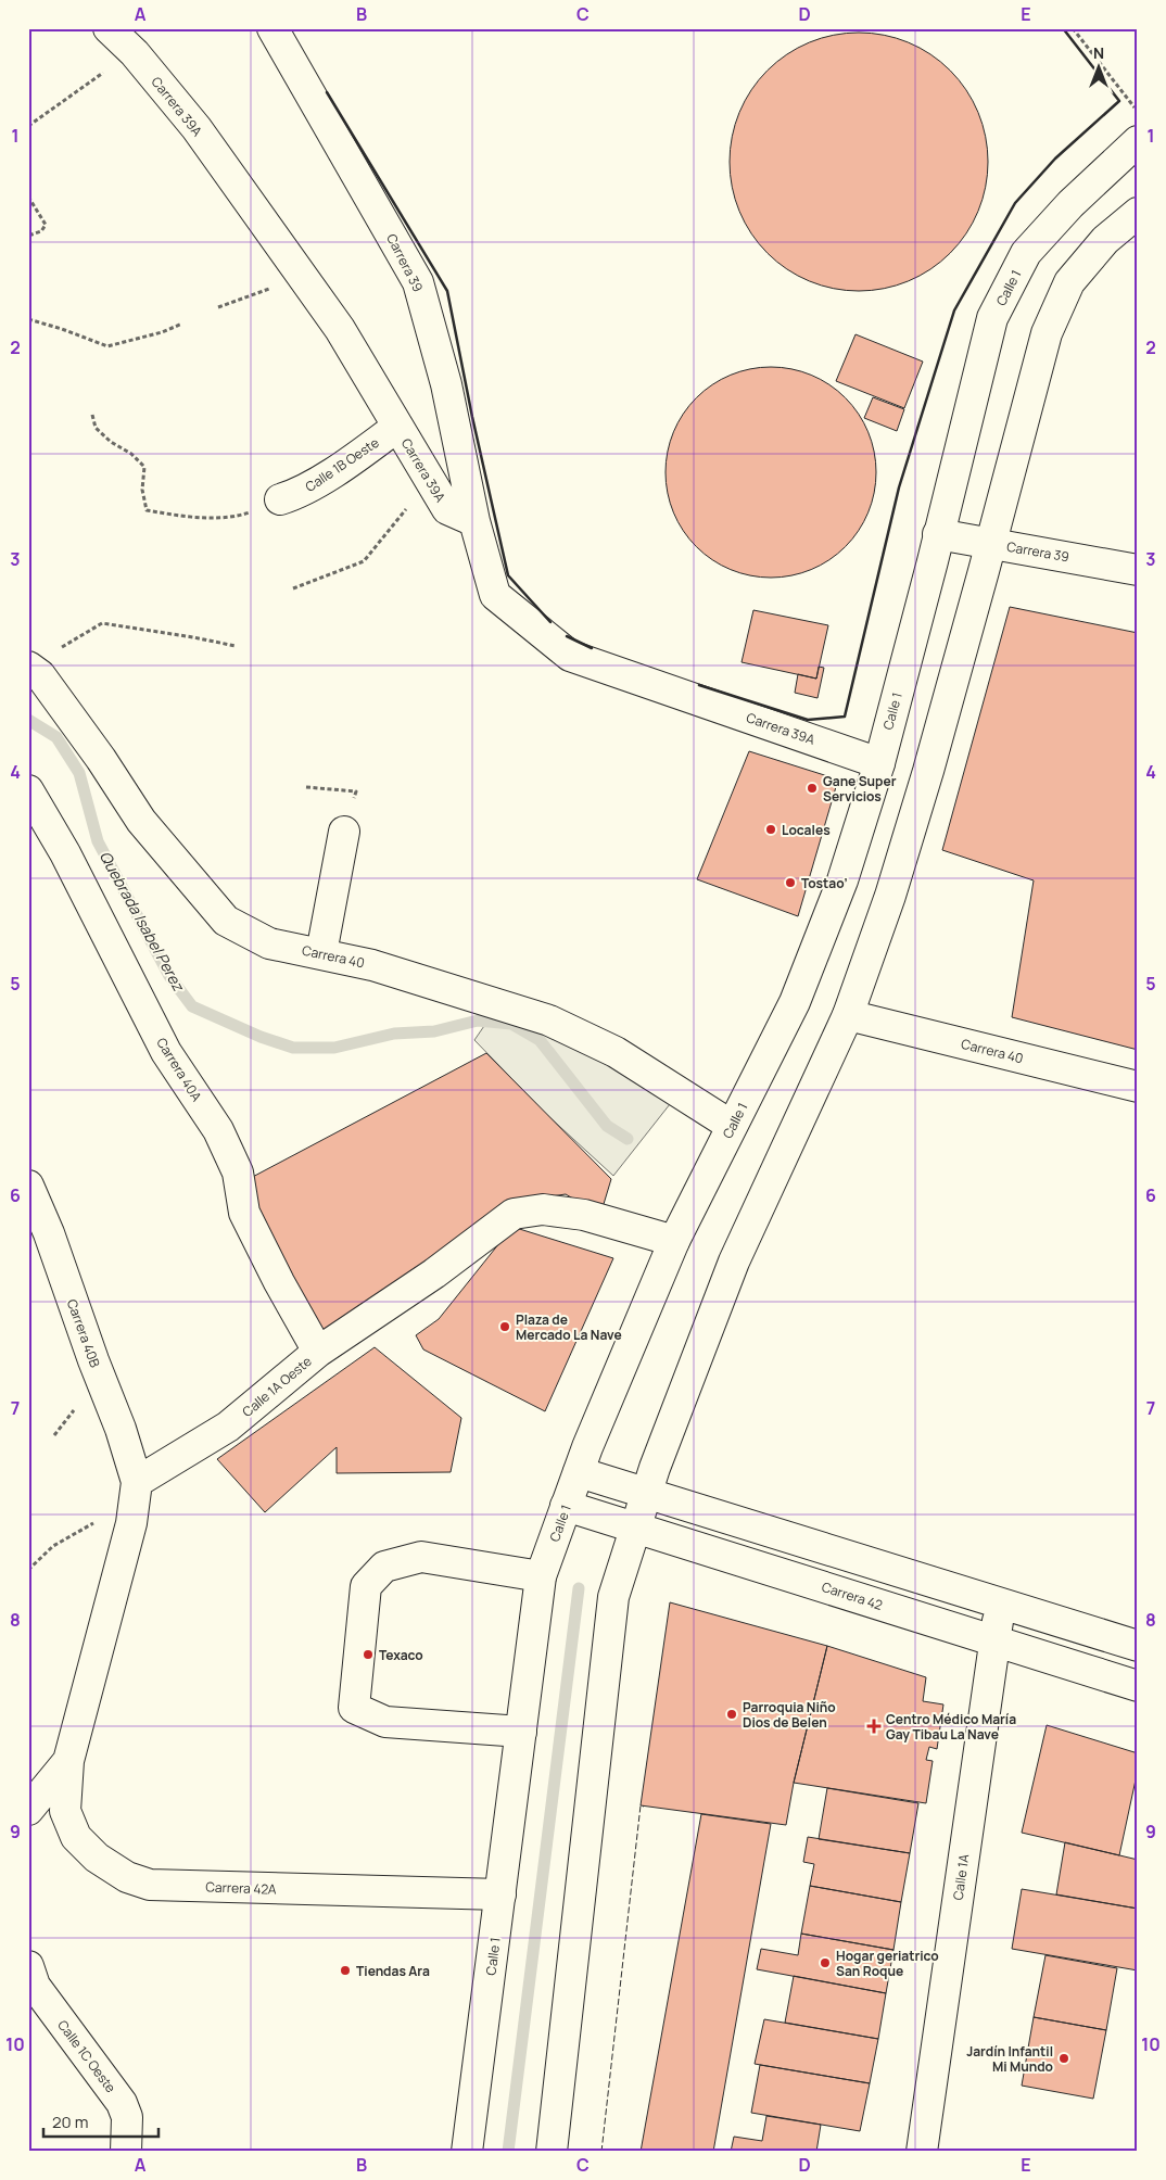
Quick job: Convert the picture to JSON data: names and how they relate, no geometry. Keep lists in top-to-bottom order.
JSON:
{
  "streets": {
    "street": [
      "Carrera 39A",
      "Carrera 39",
      "Calle 1",
      "Calle 1B Oeste",
      "Carrera 40",
      "Carrera 40A",
      "Carrera 40B",
      "Calle 1A Oeste",
      "Carrera 42",
      "Calle 1A",
      "Carrera 42A",
      "Calle 1C Oeste"
    ]
  },
  "crossings": [
    ["Carrera 39A", "Carrera 39"],
    ["Carrera 39A", "Calle 1"],
    ["Carrera 39A", "Calle 1B Oeste"],
    ["Carrera 39", "Calle 1"],
    ["Calle 1", "Carrera 40"],
    ["Calle 1", "Calle 1A Oeste"],
    ["Calle 1", "Carrera 42"],
    ["Calle 1", "Carrera 42A"],
    ["Carrera 40A", "Calle 1A Oeste"],
    ["Carrera 40B", "Calle 1A Oeste"],
    ["Carrera 42", "Calle 1A"]
  ],
  "water": ["Quebrada Isabel Perez"],
  "places": {
    "other": [
      "Gane Super Servicios",
      "Locales",
      "Tostao’",
      "Plaza de Mercado La Nave",
      "Texaco",
      "Parroquia Niño Dios de Belen",
      "Hogar geriatrico San Roque",
      "Tiendas Ara",
      "Jardín Infantil Mi Mundo"
    ],
    "health": ["Centro Médico María Gay Tibau La Nave"]
  },
  "scale_bar": "20 m",
  "north": "top",
  "grid": {
    "columns": [
      "A",
      "B",
      "C",
      "D",
      "E"
    ],
    "rows": [
      "1",
      "2",
      "3",
      "4",
      "5",
      "6",
      "7",
      "8",
      "9",
      "10"
    ]
  }
}
